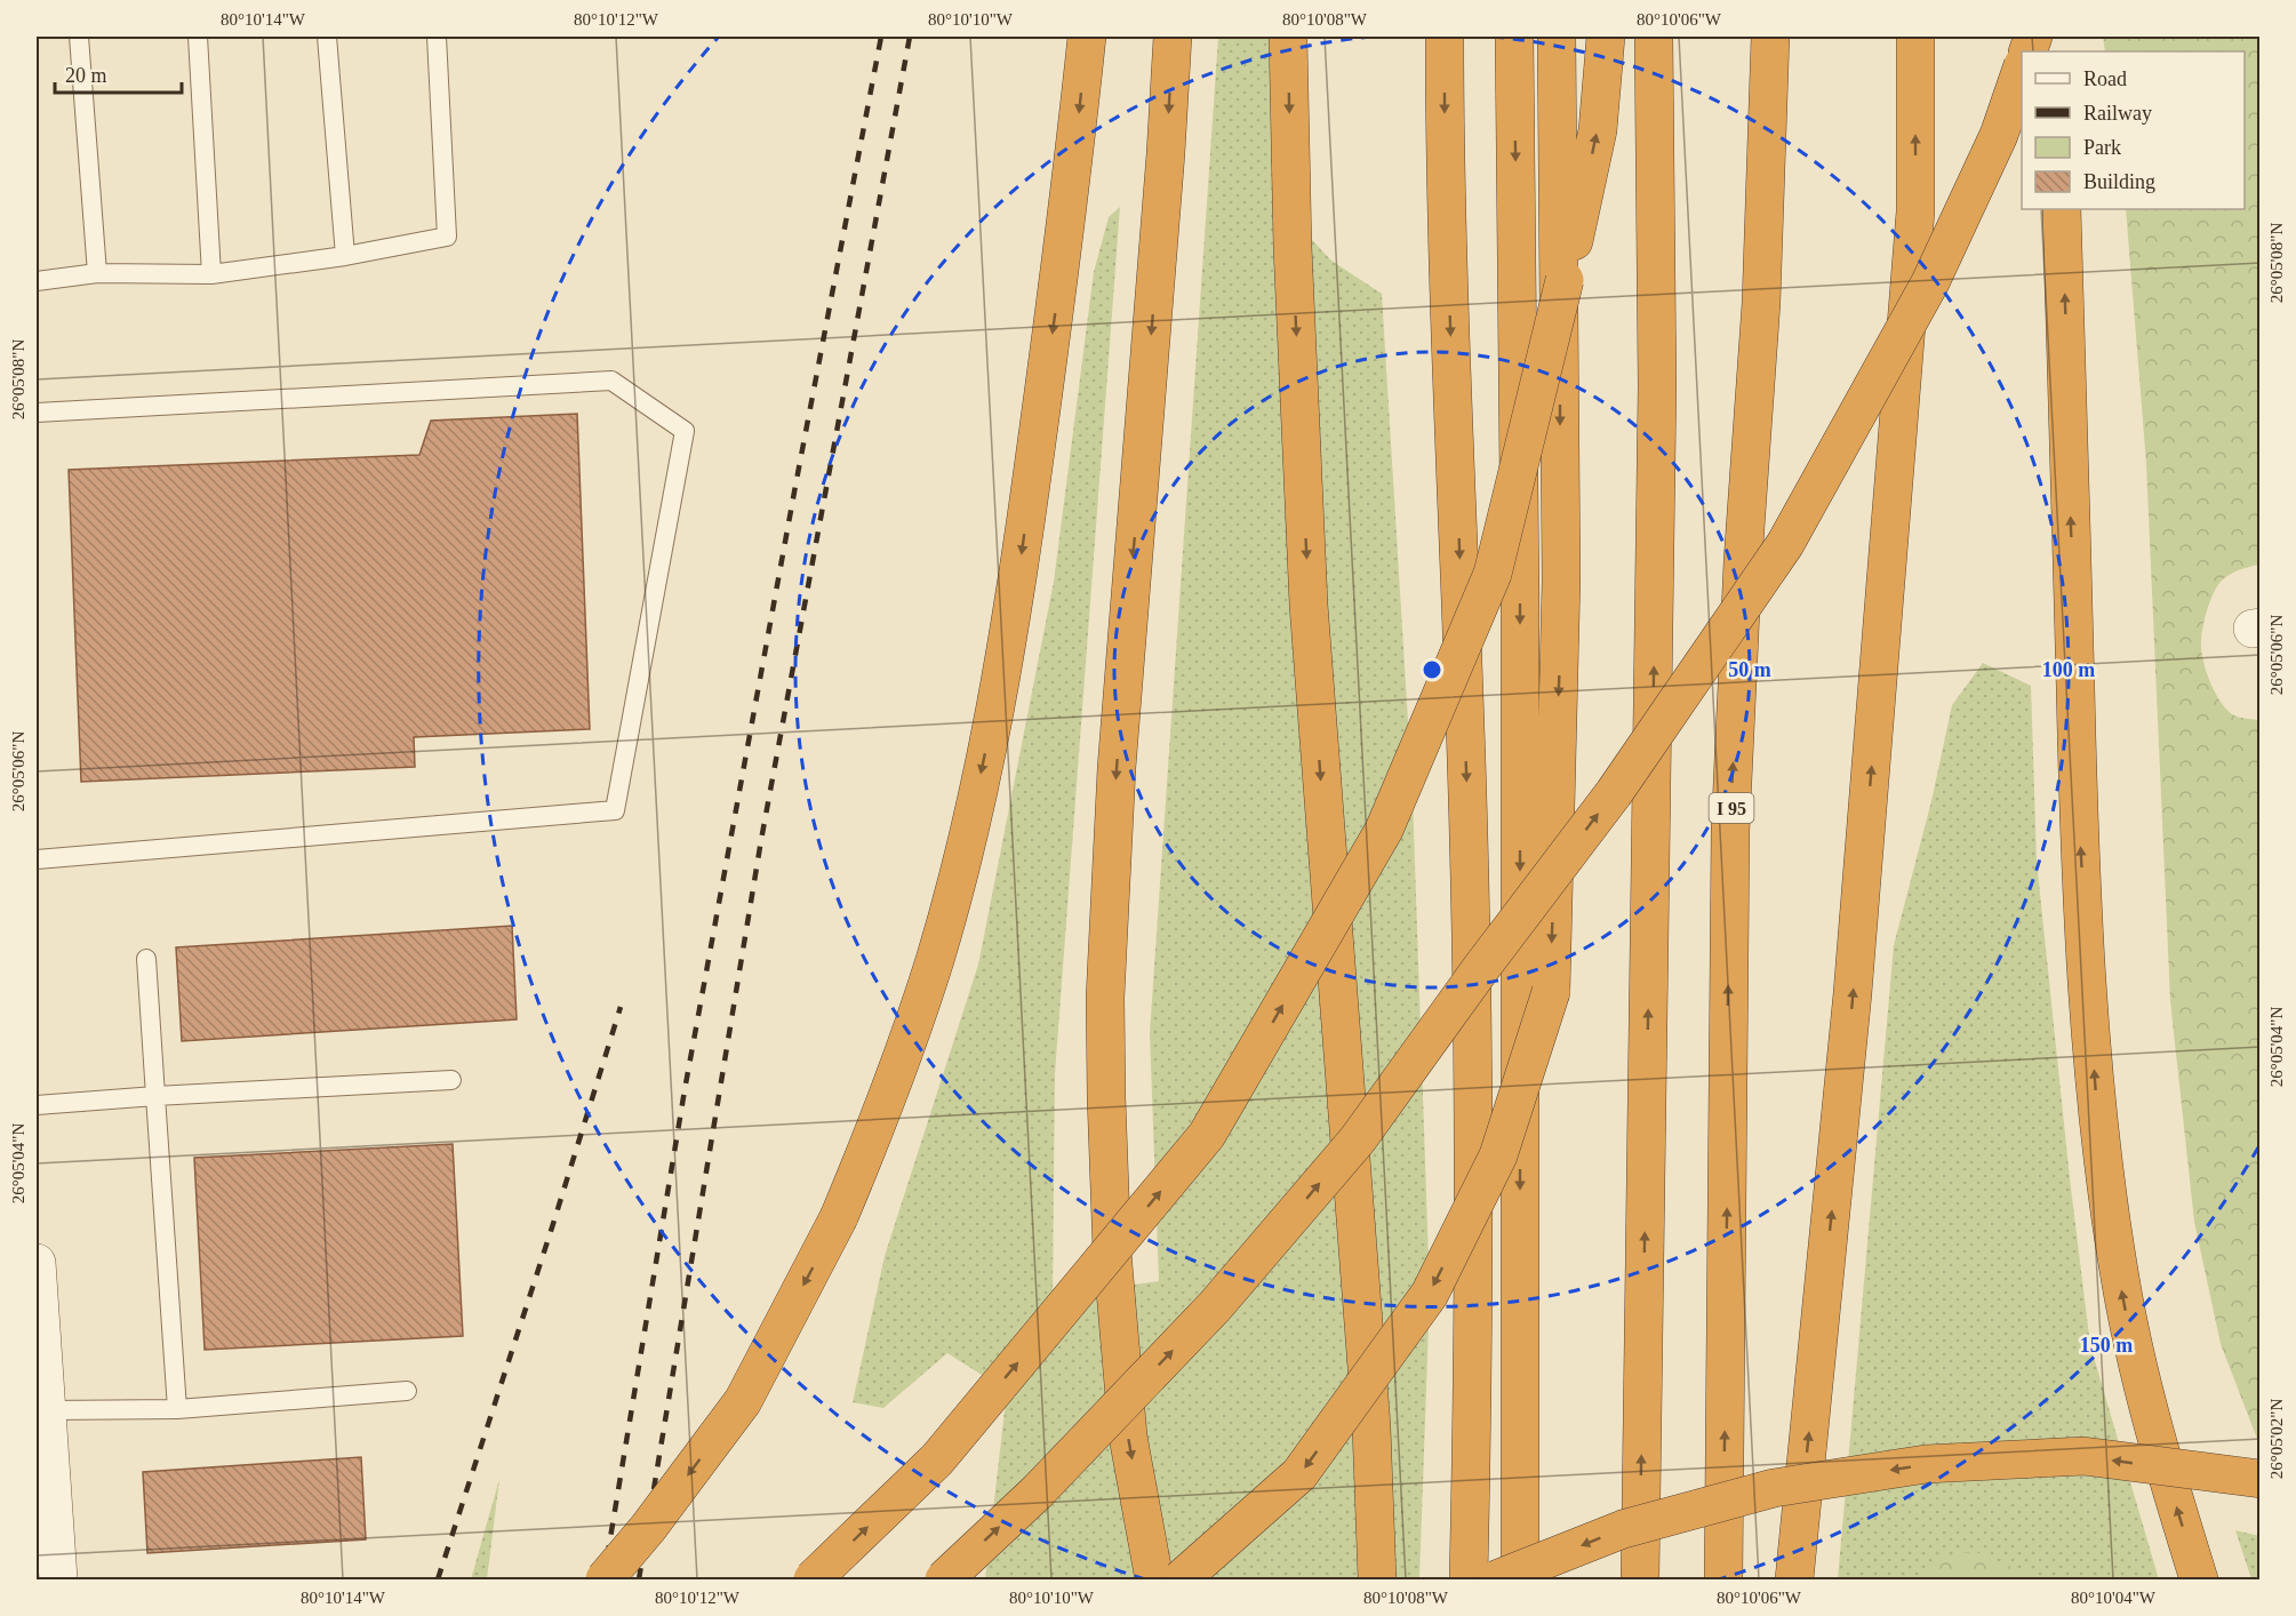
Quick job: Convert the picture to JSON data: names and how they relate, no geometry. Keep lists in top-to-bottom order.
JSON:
{
  "streets": {
    "highway": ["I 95"]
  },
  "legend": [
    "Road",
    "Railway",
    "Park",
    "Building"
  ],
  "scale_bar": "20 m",
  "coordinates": [
    "80°10'14\"W",
    "80°10'12\"W",
    "80°10'10\"W",
    "80°10'08\"W",
    "80°10'06\"W",
    "26°05'08\"N",
    "26°05'06\"N",
    "26°05'04\"N",
    "26°05'02\"N",
    "80°10'04\"W"
  ],
  "rings": ["50 m", "100 m", "150 m"]
}
